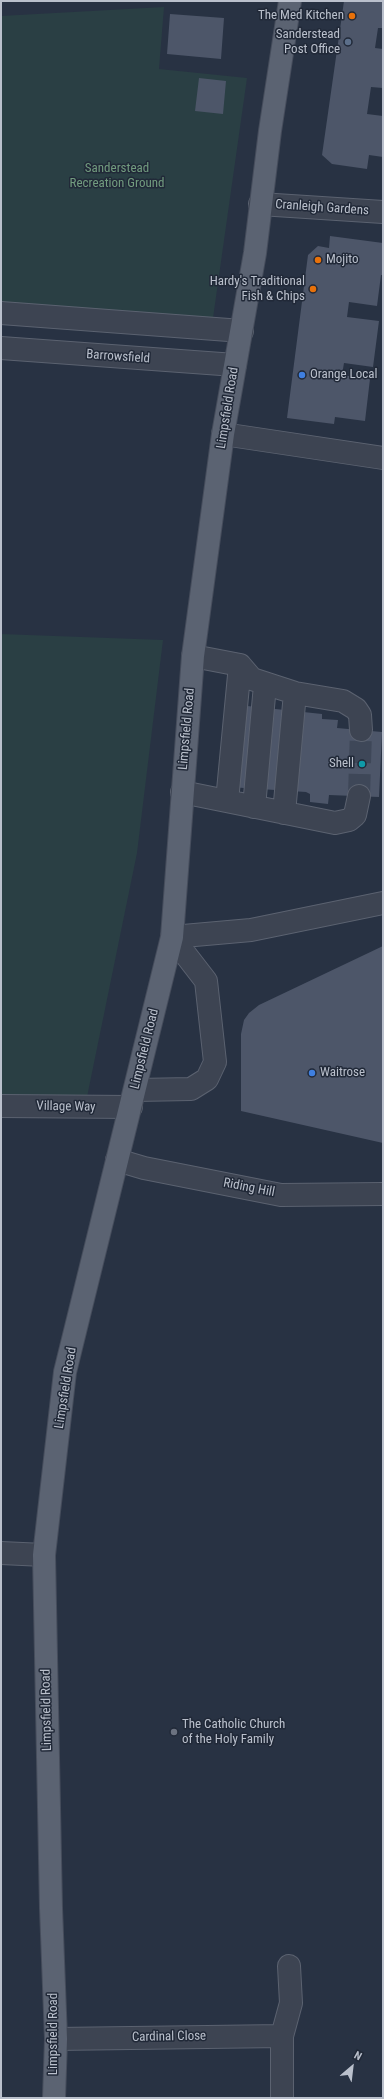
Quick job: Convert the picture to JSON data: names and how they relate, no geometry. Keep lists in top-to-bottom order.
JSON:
{
  "streets": {
    "main road": ["Limpsfield Road"],
    "street": [
      "Cranleigh Gardens",
      "Barrowsfield",
      "Village Way",
      "Riding Hill",
      "Cardinal Close"
    ]
  },
  "crossings": [
    ["Cranleigh Gardens", "Limpsfield Road"],
    ["Barrowsfield", "Limpsfield Road"],
    ["Limpsfield Road", "Village Way"],
    ["Limpsfield Road", "Riding Hill"],
    ["Limpsfield Road", "Cardinal Close"]
  ],
  "parks": ["Sanderstead Recreation Ground"],
  "places": [
    "The Med Kitchen",
    "Sanderstead Post Office",
    "Mojito",
    "Hardy's Traditional Fish & Chips",
    "Orange Local",
    "Shell",
    "Waitrose",
    "The Catholic Church of the Holy Family"
  ],
  "north": "top right"
}
